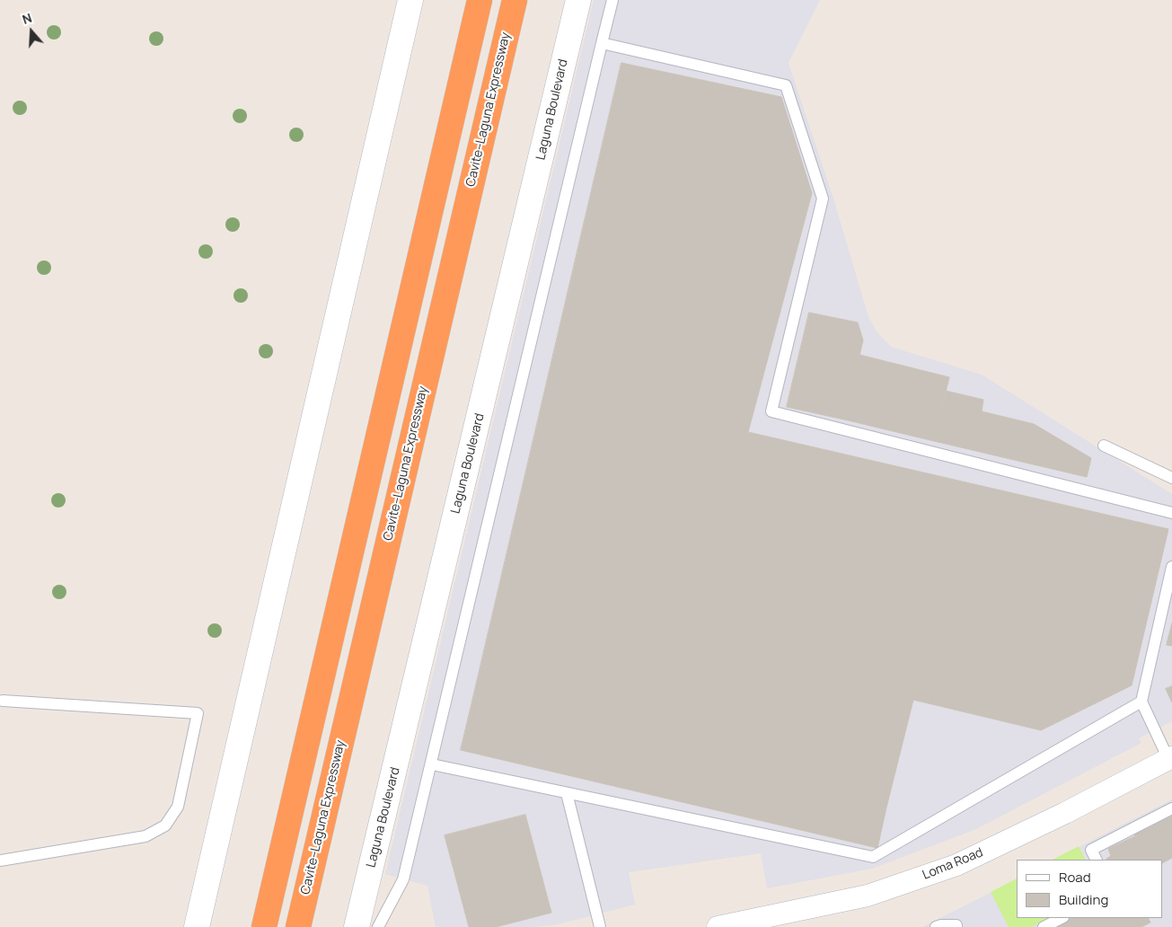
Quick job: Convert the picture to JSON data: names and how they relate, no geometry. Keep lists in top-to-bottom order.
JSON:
{
  "streets": {
    "highway": ["Cavite–Laguna Expressway"],
    "main road": ["Laguna Boulevard"],
    "street": ["Loma Road"]
  },
  "legend": ["Road", "Building"],
  "north": "top"
}
